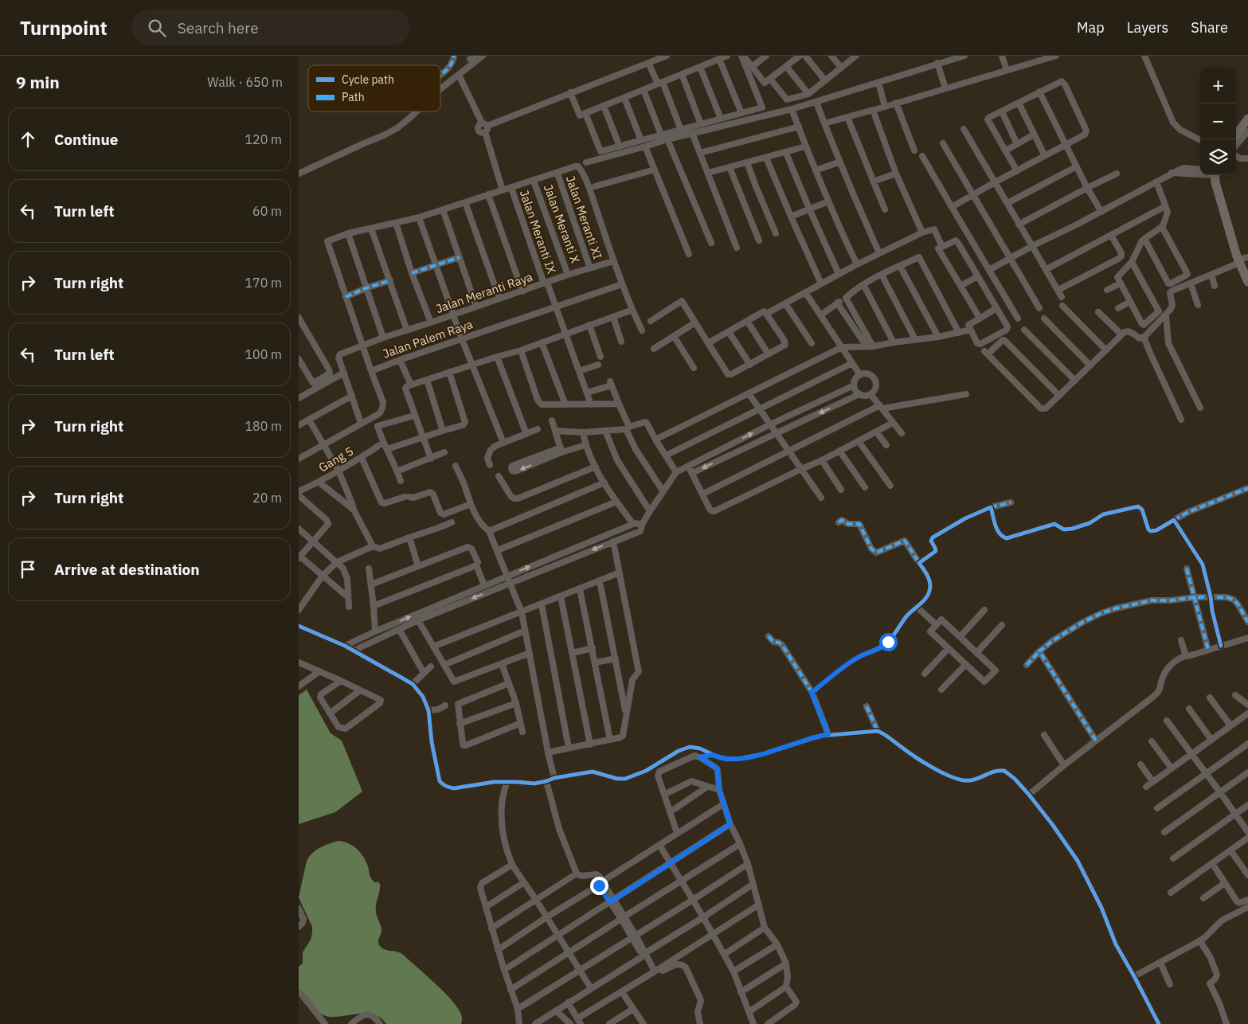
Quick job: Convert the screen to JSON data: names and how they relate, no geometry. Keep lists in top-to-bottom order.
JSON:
{
  "streets": {
    "street": [
      "Jalan Meranti XI",
      "Jalan Meranti X",
      "Jalan Meranti IX",
      "Jalan Meranti Raya",
      "Jalan Palem Raya",
      "Gang 5"
    ]
  },
  "crossings": [
    ["Jalan Meranti XI", "Jalan Meranti Raya"],
    ["Jalan Meranti X", "Jalan Meranti Raya"],
    ["Jalan Meranti IX", "Jalan Meranti Raya"],
    ["Jalan Meranti IX", "Jalan Palem Raya"]
  ],
  "legend": ["Cycle path", "Path"],
  "page": {
    "header": "Turnpoint",
    "search": "Search here",
    "nav": ["Map", "Layers", "Share"],
    "heading": ["9 min", "Walk · 650 m"],
    "map_buttons": ["+", "−"],
    "list": [
      ["Continue", "120 m"],
      ["Turn left", "60 m"],
      ["Turn right", "170 m"],
      ["Turn left", "100 m"],
      ["Turn right", "180 m"],
      ["Turn right", "20 m"],
      "Arrive at destination"
    ]
  }
}
